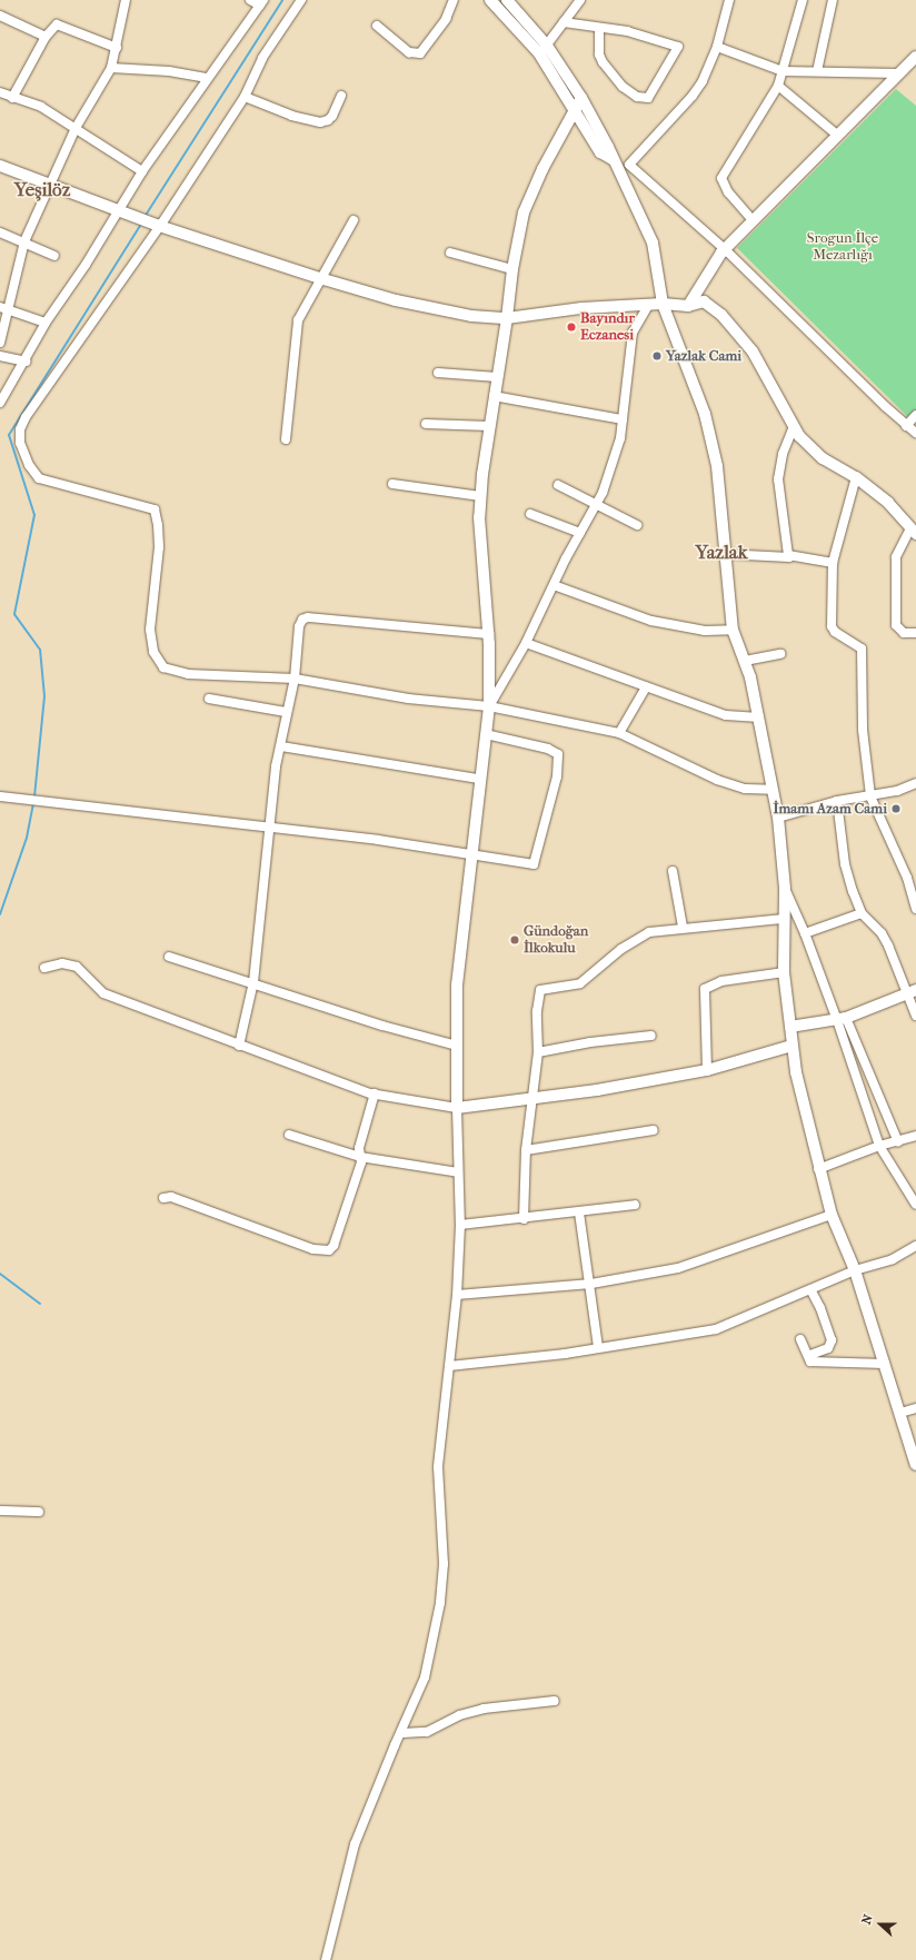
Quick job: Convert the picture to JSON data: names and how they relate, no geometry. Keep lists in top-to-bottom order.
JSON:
{
  "districts": ["Yeşilöz", "Yazlak"],
  "parks": ["Srogun İlçe Mezarlığı"],
  "places": [
    "Bayındır Eczanesi",
    "Yazlak Cami",
    "İmamı Azam Cami",
    "Gündoğan İlkokulu"
  ],
  "north": "left"
}
